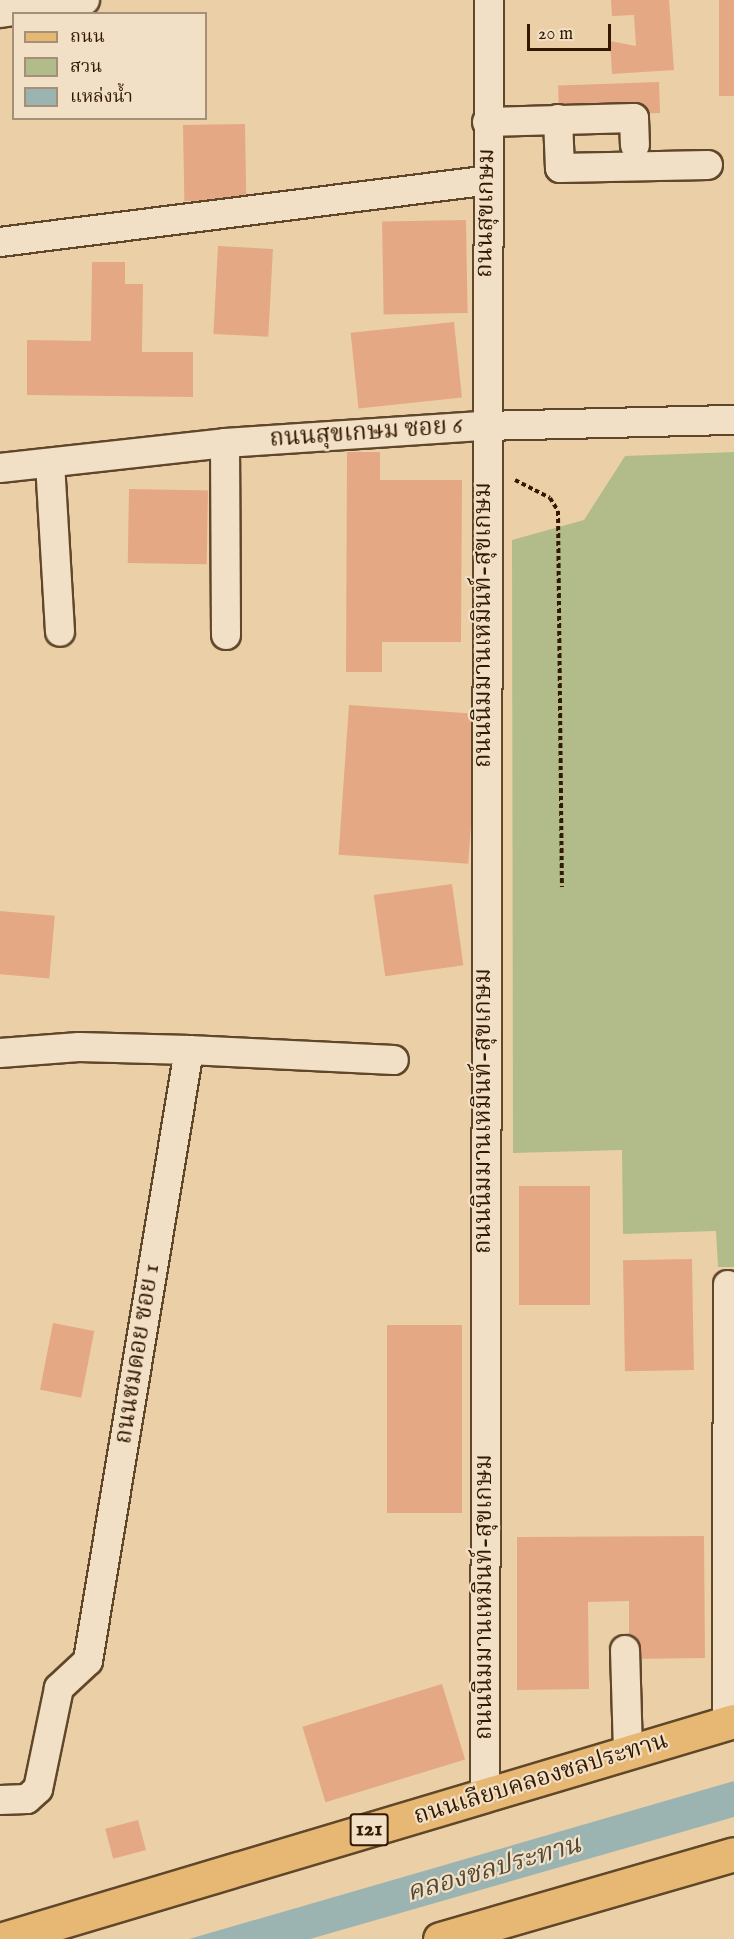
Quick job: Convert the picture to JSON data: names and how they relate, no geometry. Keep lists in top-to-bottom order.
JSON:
{
  "streets": {
    "main road": ["ถนนเลียบคลองชลประทาน", "121"],
    "street": [
      "ถนนสุขเกษม",
      "ถนนสุขเกษม ซอย 6",
      "ถนนนิมมานเหมินท์-สุขเกษม",
      "ถนนชมดอย ซอย 1"
    ]
  },
  "crossings": [
    ["ถนนสุขเกษม", "ถนนสุขเกษม ซอย 6"],
    ["ถนนสุขเกษม", "ถนนนิมมานเหมินท์-สุขเกษม"],
    ["ถนนสุขเกษม ซอย 6", "ถนนนิมมานเหมินท์-สุขเกษม"],
    ["ถนนนิมมานเหมินท์-สุขเกษม", "ถนนเลียบคลองชลประทาน"]
  ],
  "water": ["คลองชลประทาน"],
  "legend": ["ถนน", "สวน", "แหล่งน้ำ"],
  "scale_bar": "20 m"
}
